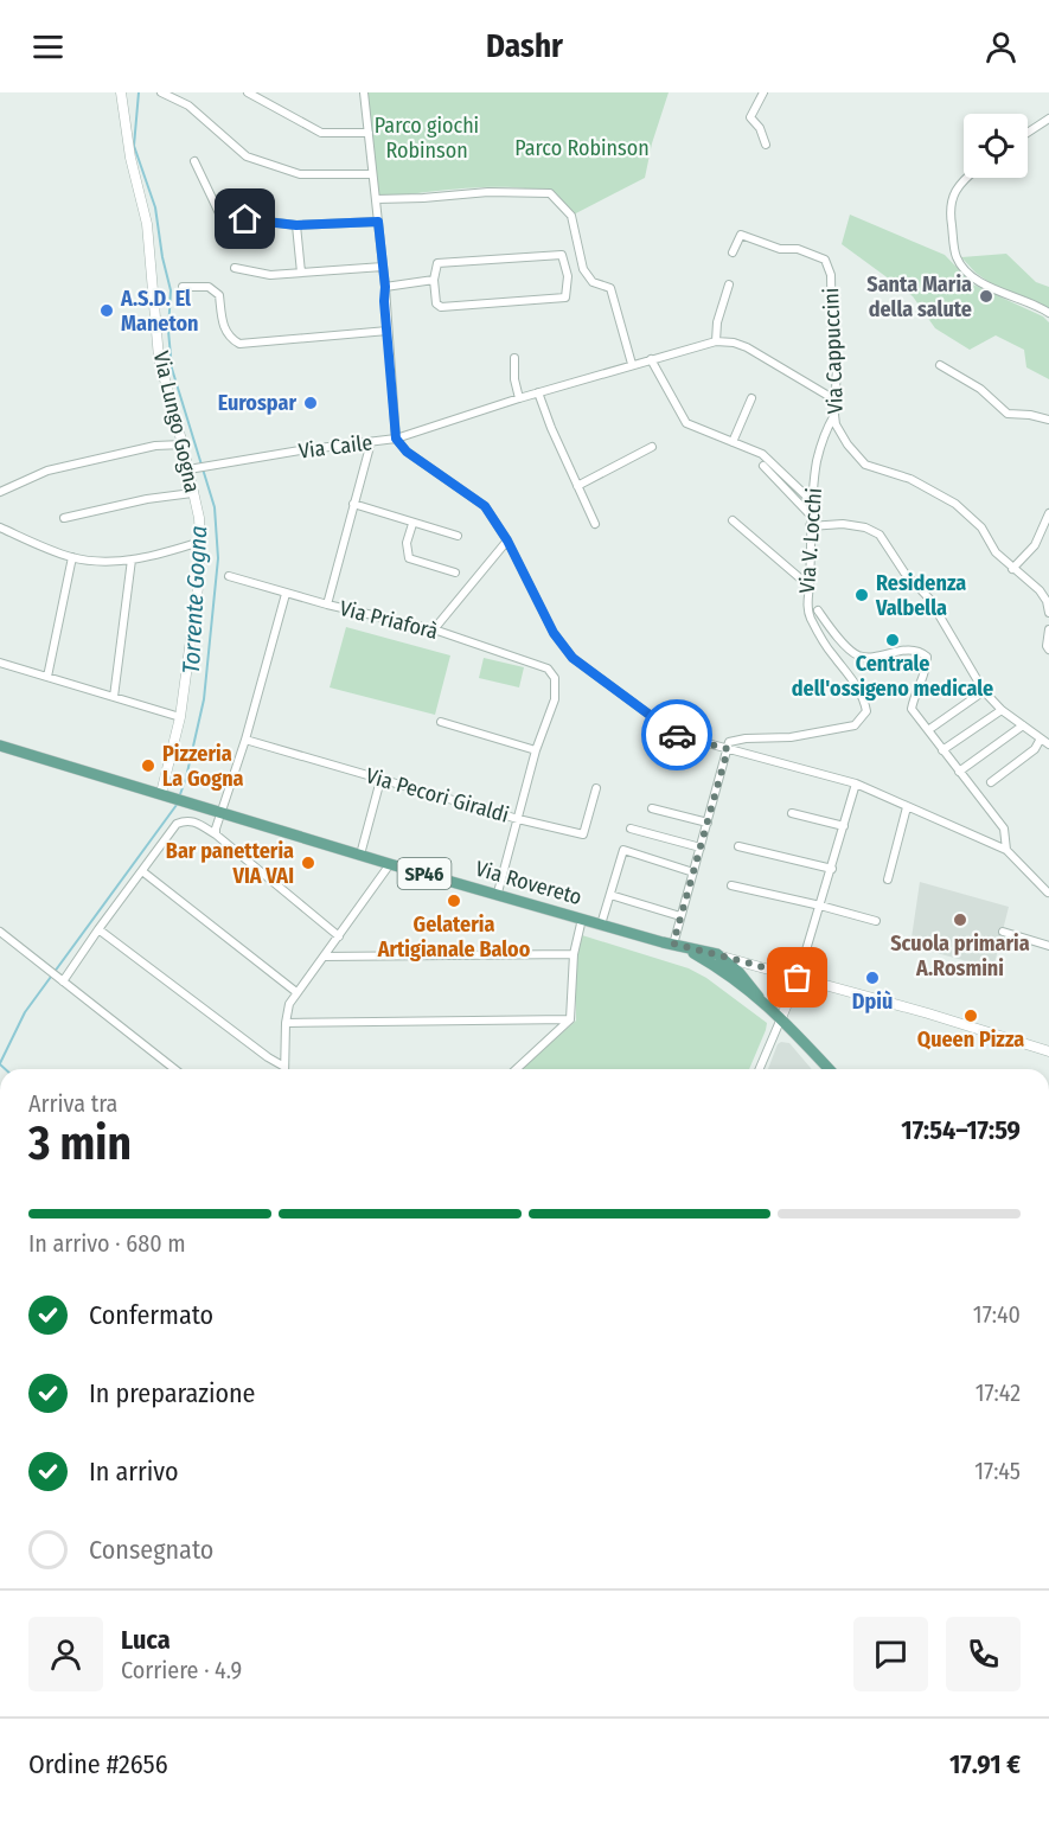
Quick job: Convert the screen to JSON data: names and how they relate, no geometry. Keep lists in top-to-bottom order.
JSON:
{
  "streets": {
    "main road": ["SP46", "Via Rovereto"],
    "street": [
      "Via Cappuccini",
      "Via Lungo Gogna",
      "Via Caile",
      "Via V. Locchi",
      "Via Priaforà",
      "Via Pecori Giraldi"
    ]
  },
  "crossings": [
    ["Via Cappuccini", "Via Caile"],
    ["Via Cappuccini", "Via V. Locchi"],
    ["Via Lungo Gogna", "Via Caile"],
    ["Via Lungo Gogna", "SP46"],
    ["Via Lungo Gogna", "Via Rovereto"],
    ["SP46", "Via Rovereto"]
  ],
  "water": ["Torrente Gogna"],
  "parks": ["Parco giochi Robinson", "Parco Robinson"],
  "places": [
    "Santa Maria della salute",
    "A.S.D. El Maneton",
    "Eurospar",
    "Residenza Valbella",
    "Centrale dell'ossigeno medicale",
    "Pizzeria La Gogna",
    "Bar panetteria VIA VAI",
    "Gelateria Artigianale Baloo",
    "Scuola primaria A.Rosmini",
    "Dpiù",
    "Queen Pizza"
  ],
  "page": {
    "header": "Dashr",
    "heading": ["3 min", "Arriva tra", "17:54–17:59"],
    "panel": [
      "Luca",
      "Corriere · 4.9",
      "Ordine #2656",
      "17.91 €"
    ],
    "bar": "In arrivo · 680 m",
    "list": [
      ["Confermato", "17:40"],
      ["In preparazione", "17:42"],
      ["In arrivo", "17:45"],
      "Consegnato"
    ]
  }
}
